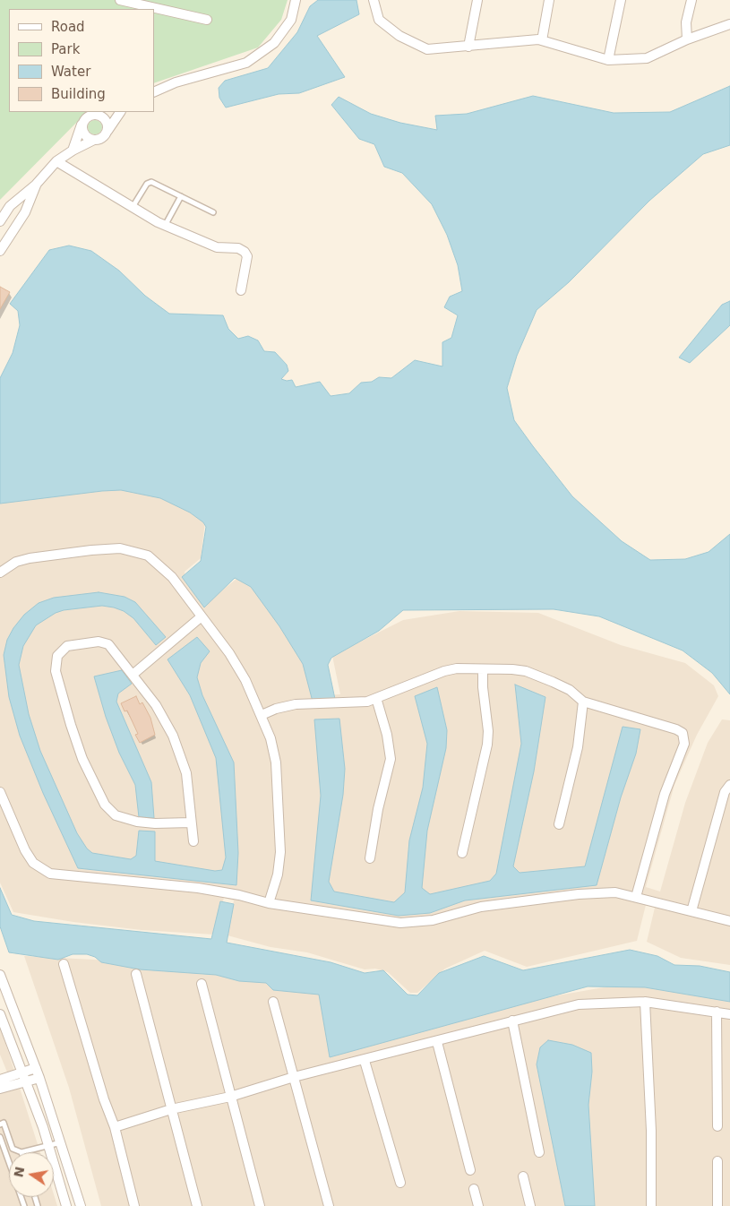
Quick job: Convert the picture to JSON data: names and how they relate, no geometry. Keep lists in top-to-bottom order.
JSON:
{
  "legend": [
    "Road",
    "Park",
    "Water",
    "Building"
  ],
  "north": "left"
}
